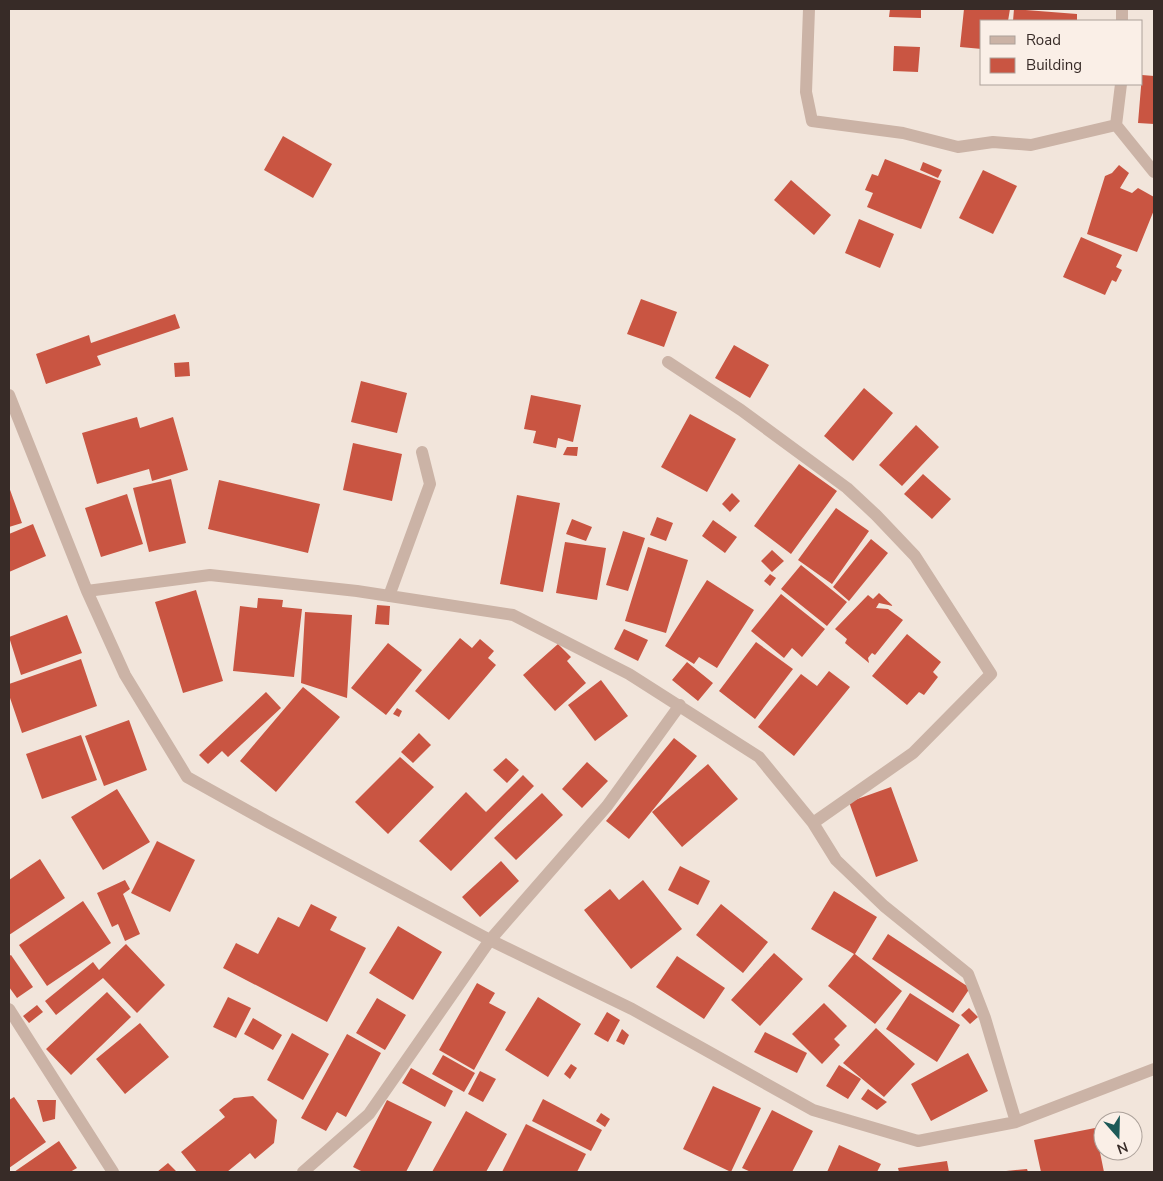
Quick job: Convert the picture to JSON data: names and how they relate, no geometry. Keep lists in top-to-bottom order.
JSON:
{
  "legend": ["Road", "Building"],
  "north": "bottom"
}
